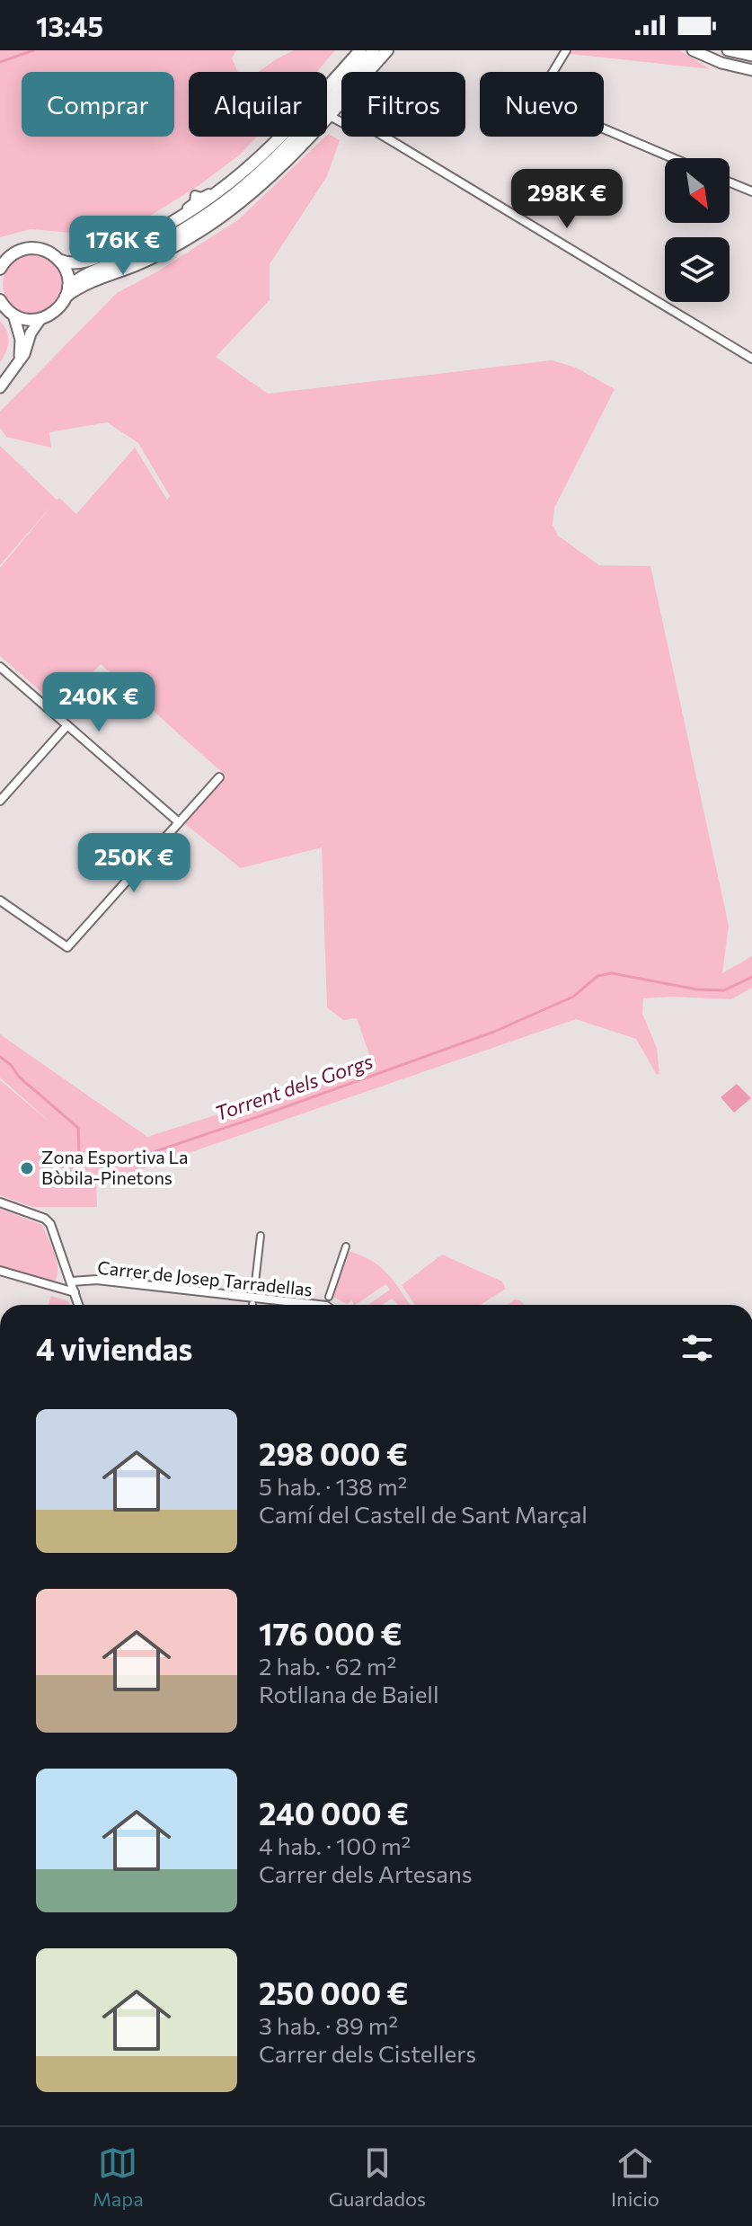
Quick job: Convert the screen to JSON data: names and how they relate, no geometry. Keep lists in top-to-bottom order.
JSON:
{
  "streets": {
    "street": ["Carrer de Josep Tarradellas"]
  },
  "water": ["Torrent dels Gorgs"],
  "places": ["Zona Esportiva La Bòbila-Pinetons"],
  "north": "bottom right",
  "page": {
    "status": "13:45",
    "chip": [
      "Comprar",
      "Alquilar",
      "Filtros",
      "Nuevo"
    ],
    "price": [
      "298K €",
      "176K €",
      "240K €",
      "250K €"
    ],
    "heading": "4 viviendas",
    "list": [
      {
        "name": "298 000 €",
        "note": "5 hab. · 138 m² · Camí del Castell de Sant Marçal"
      },
      {
        "name": "176 000 €",
        "note": "2 hab. · 62 m² · Rotllana de Baiell"
      },
      {
        "name": "240 000 €",
        "note": "4 hab. · 100 m² · Carrer dels Artesans"
      },
      {
        "name": "250 000 €",
        "note": "3 hab. · 89 m² · Carrer dels Cistellers"
      }
    ],
    "tabs": ["Mapa", "Guardados", "Inicio"]
  }
}
